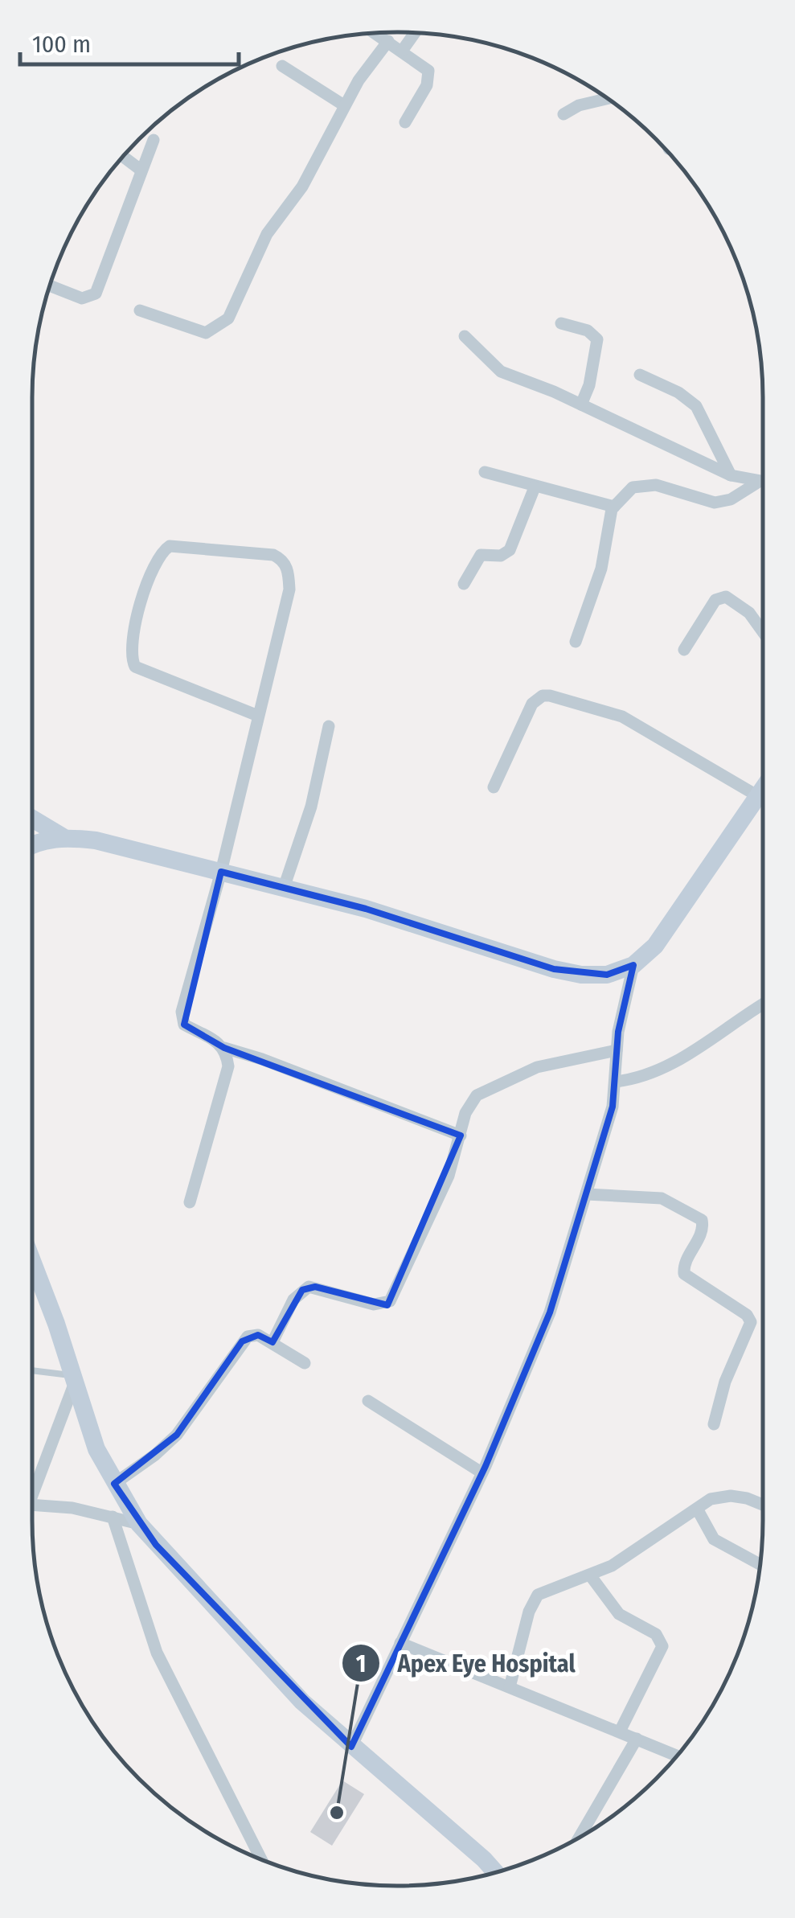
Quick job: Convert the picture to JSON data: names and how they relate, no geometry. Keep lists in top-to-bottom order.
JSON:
{
  "places": ["Apex Eye Hospital"],
  "scale_bar": "100 m"
}
